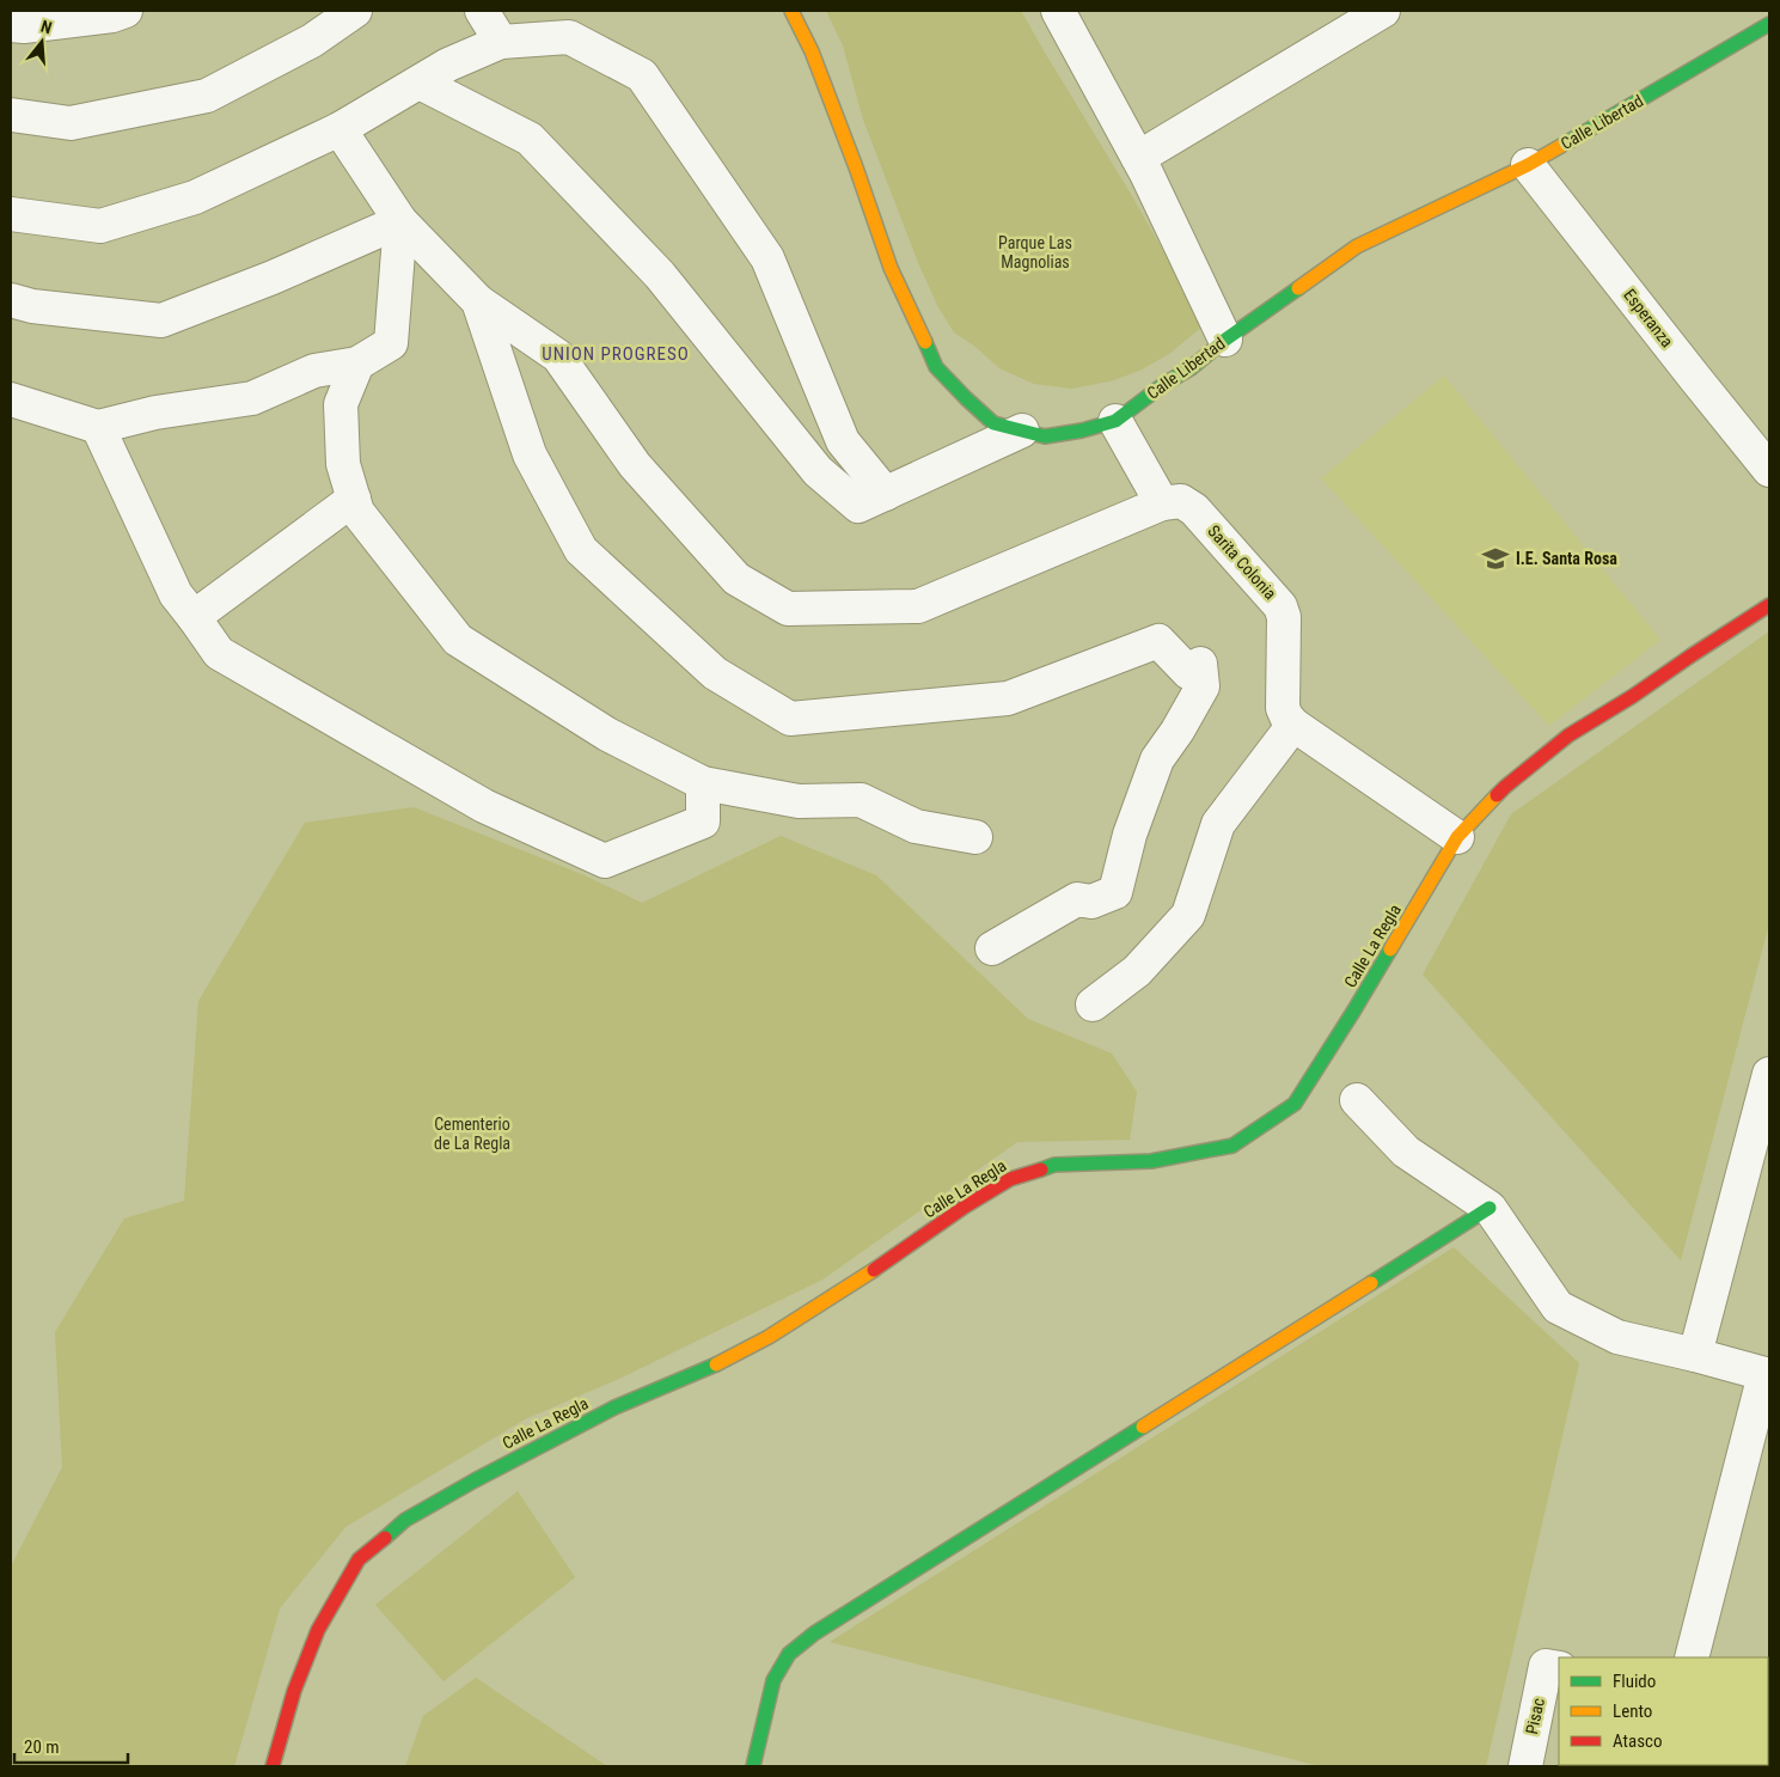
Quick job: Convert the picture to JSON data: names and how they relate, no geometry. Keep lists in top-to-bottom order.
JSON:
{
  "streets": {
    "street": [
      "Calle Libertad",
      "Esperanza",
      "Sarita Colonia",
      "Calle La Regla",
      "Pisac"
    ]
  },
  "crossings": [
    ["Calle Libertad", "Esperanza"]
  ],
  "districts": ["UNION PROGRESO"],
  "parks": ["Parque Las Magnolias", "Cementerio de La Regla"],
  "places": {
    "school or university": ["I.E. Santa Rosa"]
  },
  "legend": ["Fluido", "Lento", "Atasco"],
  "scale_bar": "20 m",
  "north": "top"
}
